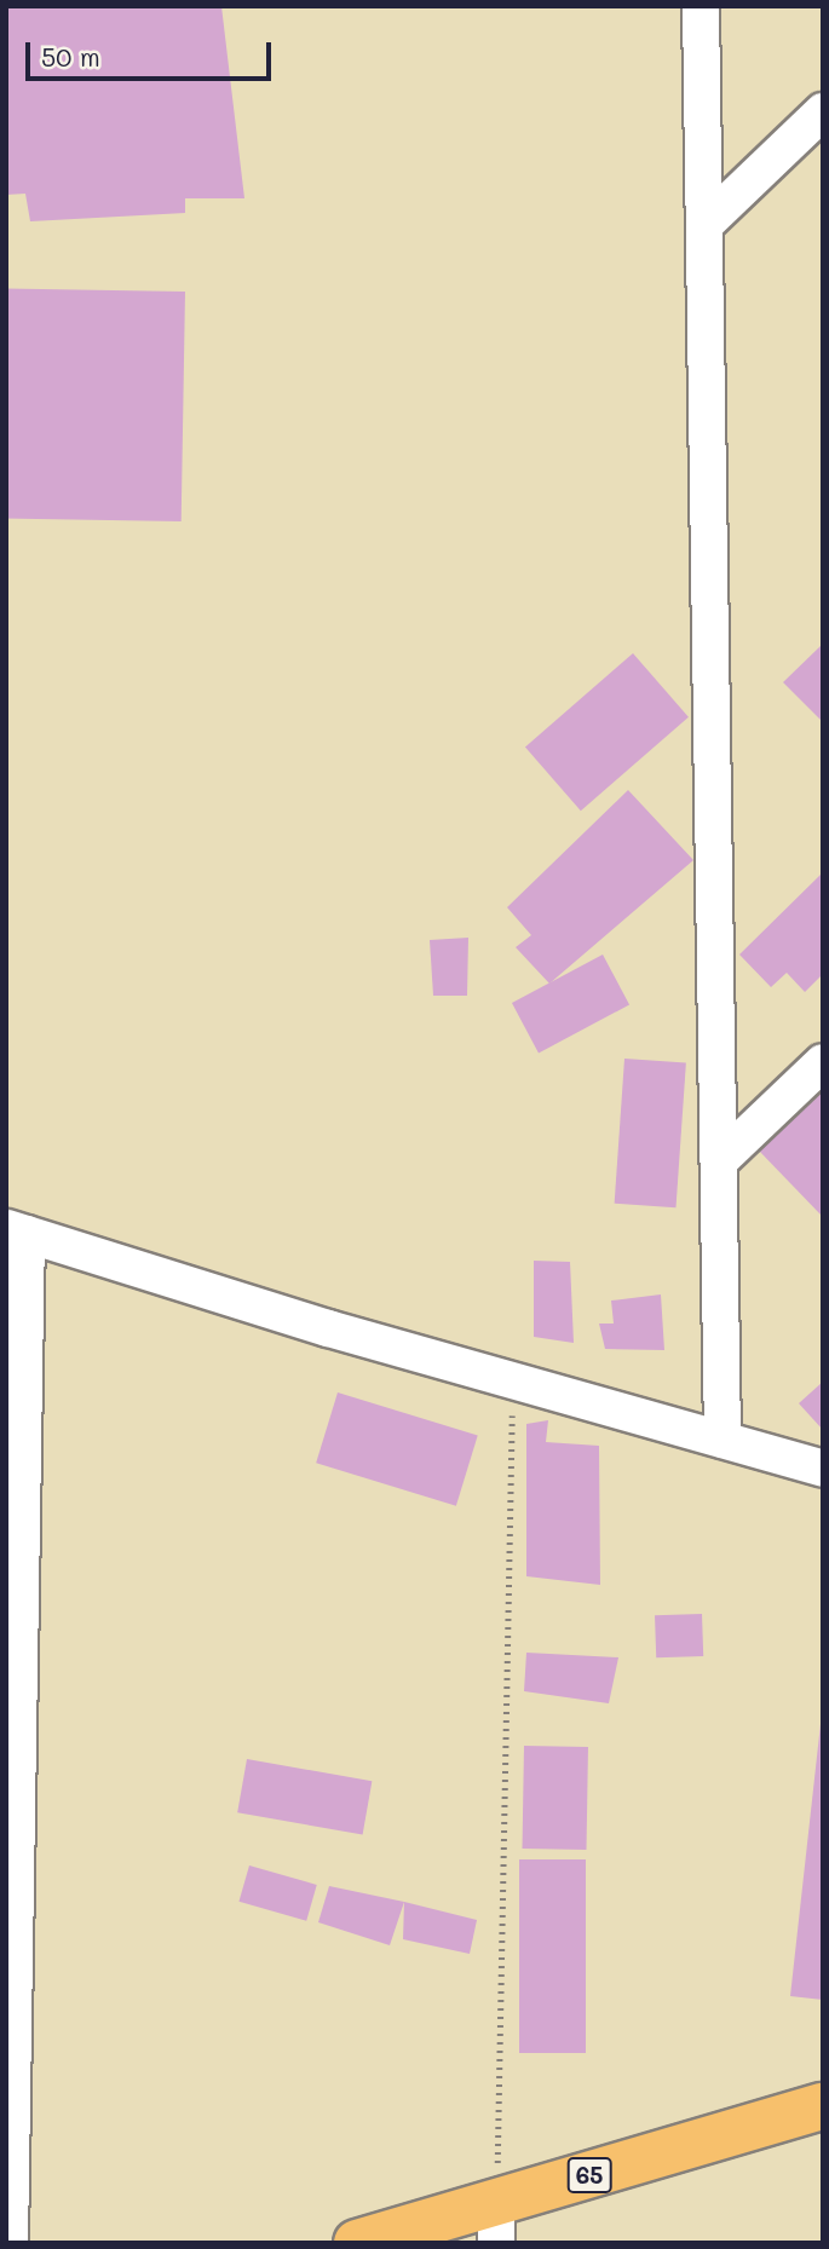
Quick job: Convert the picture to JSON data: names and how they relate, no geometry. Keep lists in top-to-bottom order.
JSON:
{
  "streets": {
    "main road": ["65"]
  },
  "scale_bar": "50 m"
}
